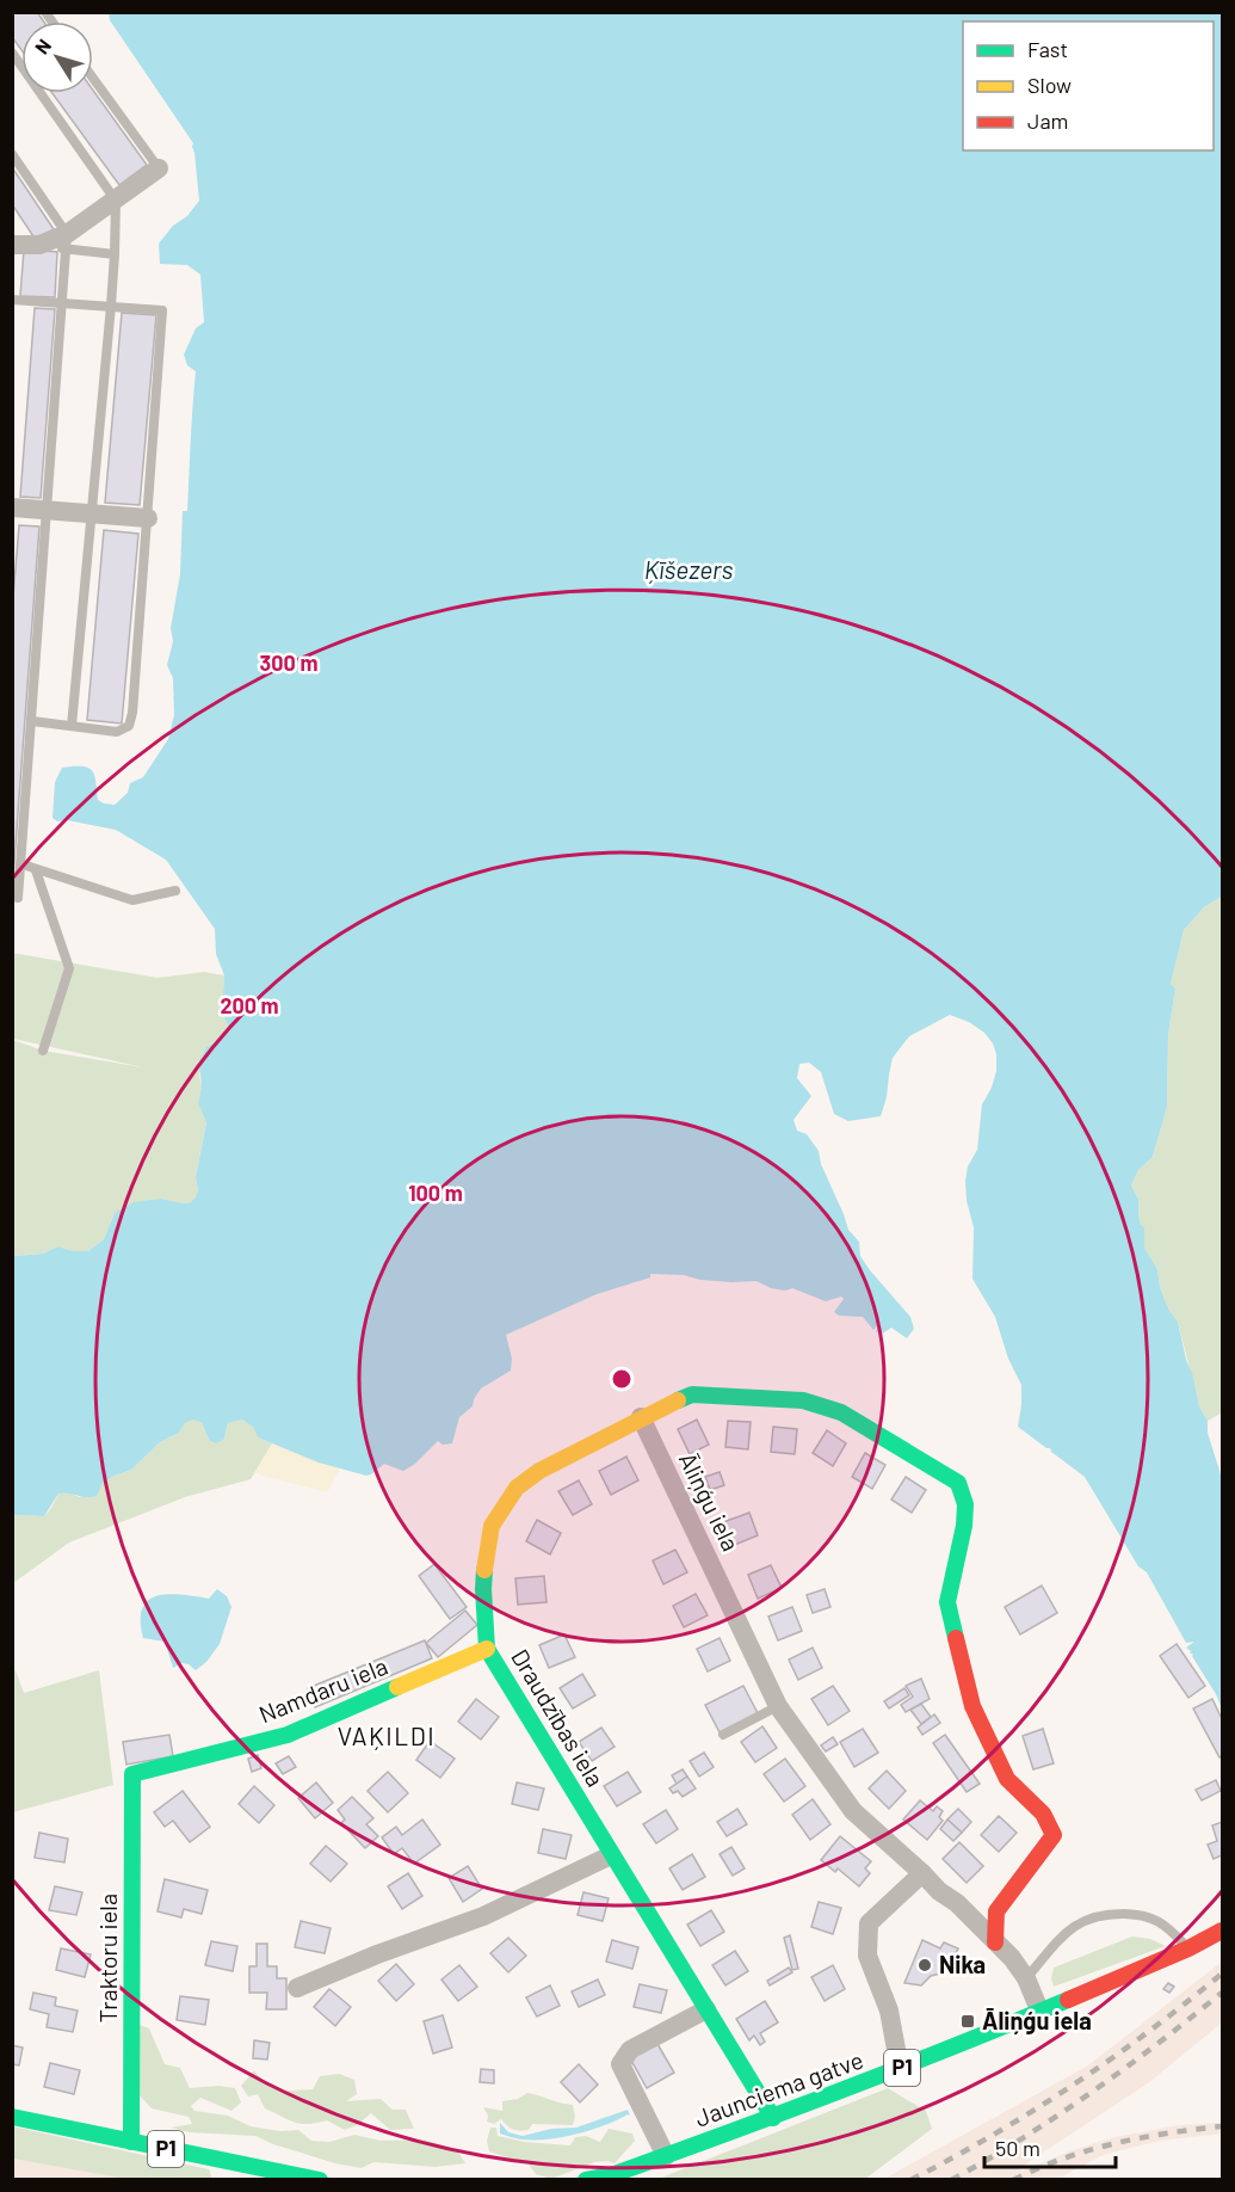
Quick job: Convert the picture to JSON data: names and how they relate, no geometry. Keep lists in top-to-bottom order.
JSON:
{
  "streets": {
    "street": [
      "Āliņģu iela",
      "Namdaru iela",
      "Draudzības iela",
      "Traktoru iela",
      "P1",
      "Jaunciema gatve"
    ]
  },
  "crossings": [
    ["Āliņģu iela", "Draudzības iela"],
    ["Āliņģu iela", "Jaunciema gatve"],
    ["Namdaru iela", "Draudzības iela"],
    ["Namdaru iela", "Traktoru iela"],
    ["Draudzības iela", "Jaunciema gatve"],
    ["Traktoru iela", "P1"]
  ],
  "districts": ["VAĶILDI"],
  "water": ["Ķīšezers"],
  "places": {
    "other": ["Nika"],
    "transit": ["Āliņģu iela"]
  },
  "legend": ["Fast", "Slow", "Jam"],
  "scale_bar": "50 m",
  "north": "top left",
  "rings": ["300 m", "200 m", "100 m"]
}
